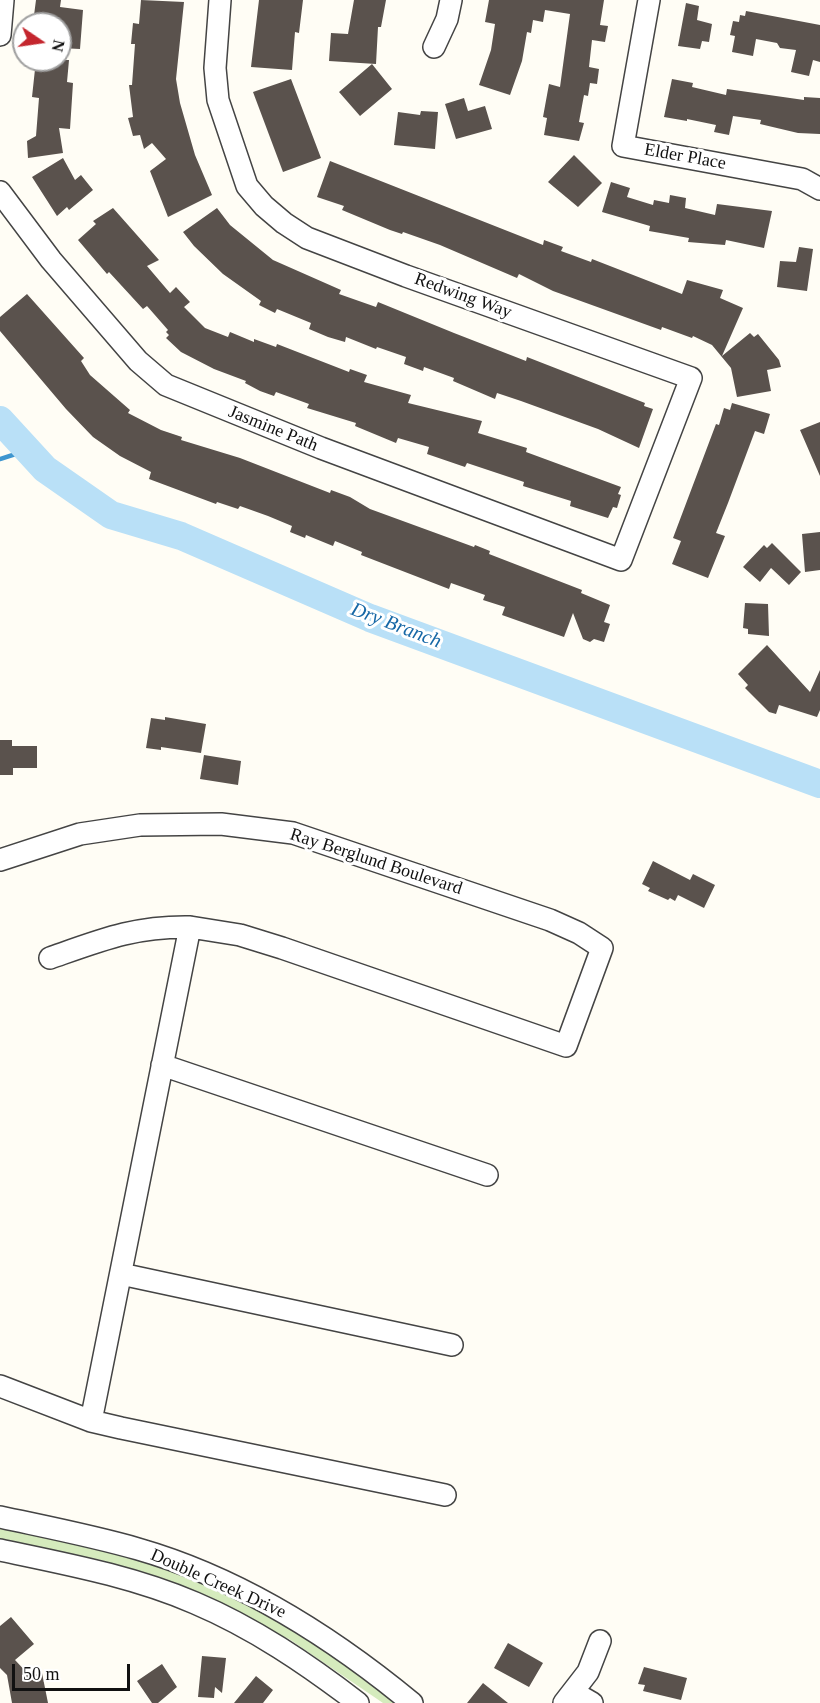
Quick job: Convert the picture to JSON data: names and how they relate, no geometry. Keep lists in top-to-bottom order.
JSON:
{
  "streets": {
    "street": [
      "Elder Place",
      "Redwing Way",
      "Jasmine Path",
      "Ray Berglund Boulevard",
      "Double Creek Drive"
    ]
  },
  "crossings": [
    ["Redwing Way", "Jasmine Path"]
  ],
  "water": ["Dry Branch"],
  "scale_bar": "50 m",
  "north": "right"
}
